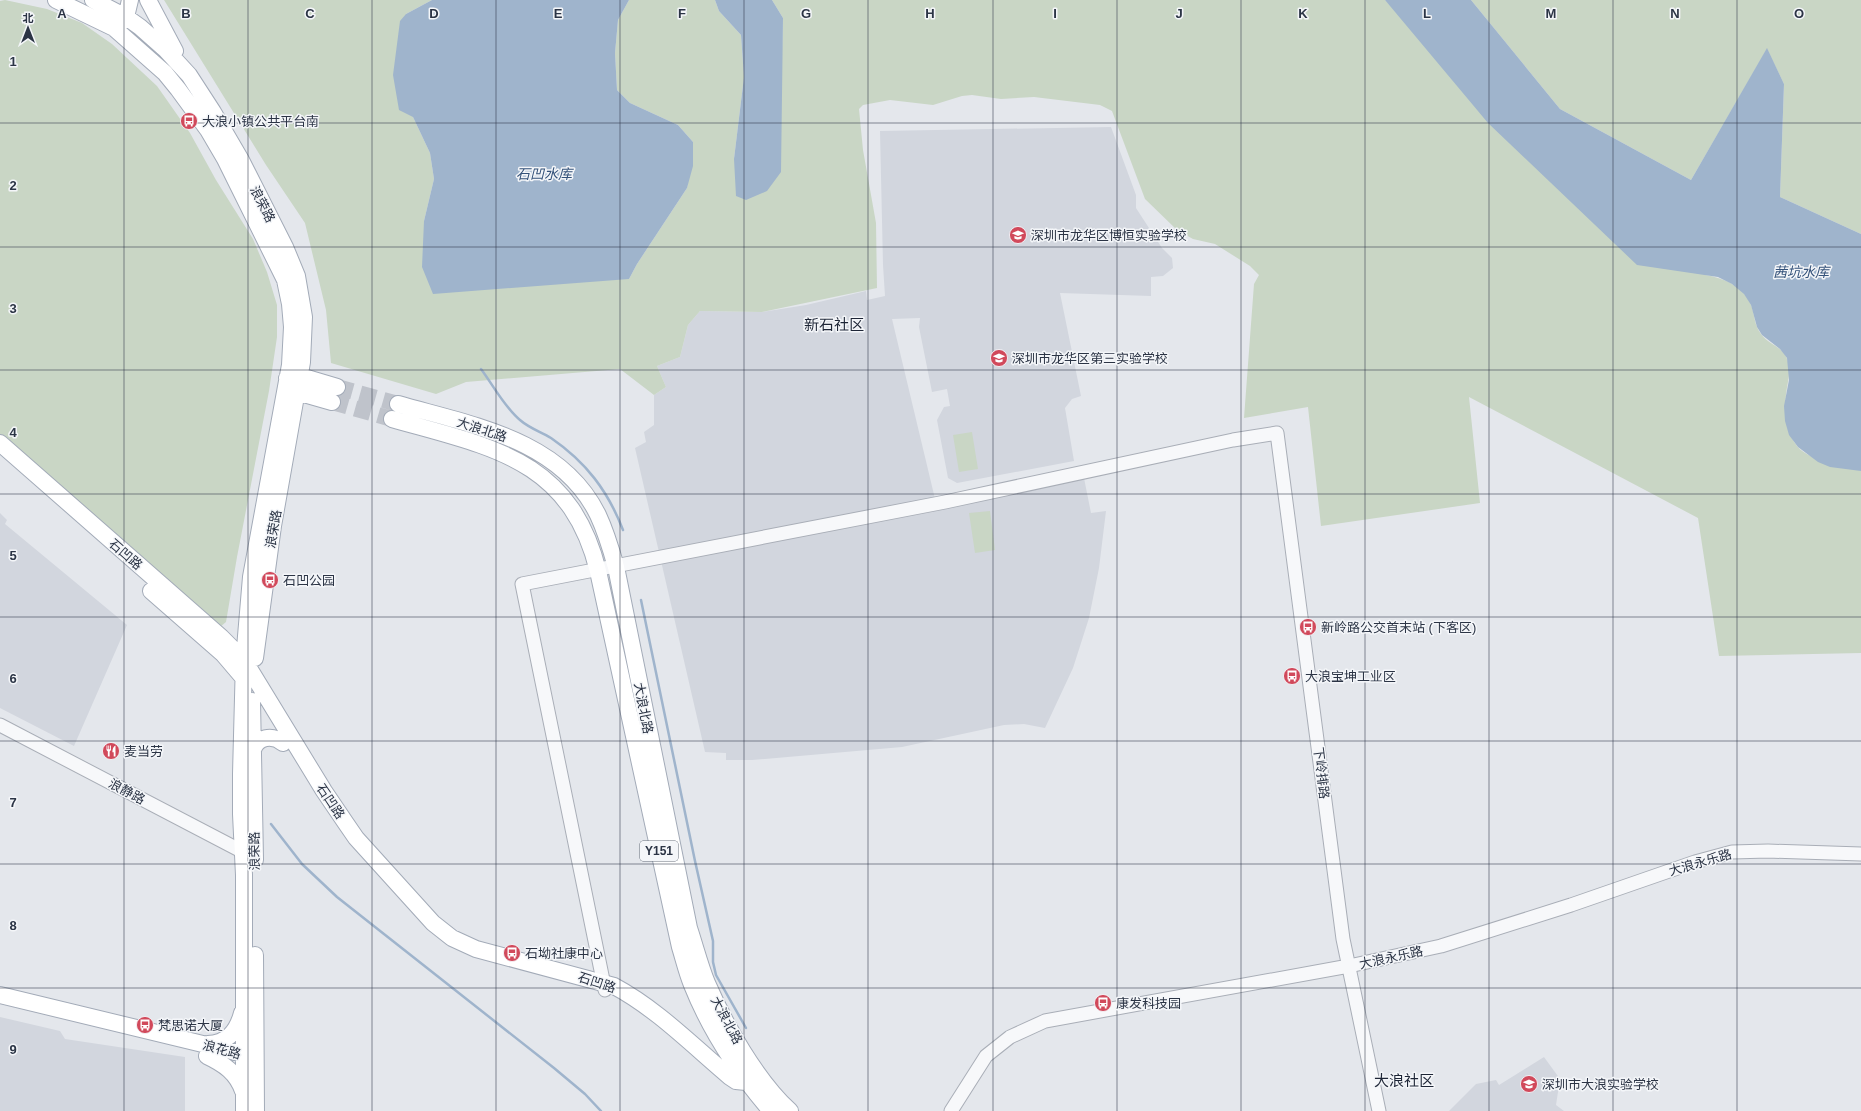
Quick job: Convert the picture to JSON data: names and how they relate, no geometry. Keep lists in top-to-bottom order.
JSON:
{
  "streets": {
    "main road": [
      "浪荣路",
      "大浪北路",
      "石凹路",
      "Y151",
      "浪花路"
    ],
    "street": ["下岭排路", "浪静路", "大浪永乐路"]
  },
  "crossings": [
    ["浪荣路", "石凹路"],
    ["浪荣路", "浪静路"],
    ["浪荣路", "浪花路"],
    ["大浪北路", "石凹路"],
    ["大浪北路", "下岭排路"],
    ["下岭排路", "大浪永乐路"]
  ],
  "districts": ["新石社区", "大浪社区"],
  "water": ["石凹水库", "茜坑水库"],
  "places": {
    "bus stop": [
      "大浪小镇公共平台南",
      "石凹公园",
      "新岭路公交首末站 (下客区)",
      "大浪宝坤工业区",
      "石坳社康中心",
      "康发科技园",
      "梵思诺大厦"
    ],
    "school or university": ["深圳市龙华区博恒实验学校", "深圳市龙华区第三实验学校", "深圳市大浪实验学校"],
    "restaurant": ["麦当劳"]
  },
  "north": "top",
  "grid": {
    "columns": [
      "A",
      "B",
      "C",
      "D",
      "E",
      "F",
      "G",
      "H",
      "I",
      "J",
      "K",
      "L",
      "M",
      "N",
      "O"
    ],
    "rows": [
      "1",
      "2",
      "3",
      "4",
      "5",
      "6",
      "7",
      "8",
      "9"
    ]
  }
}
